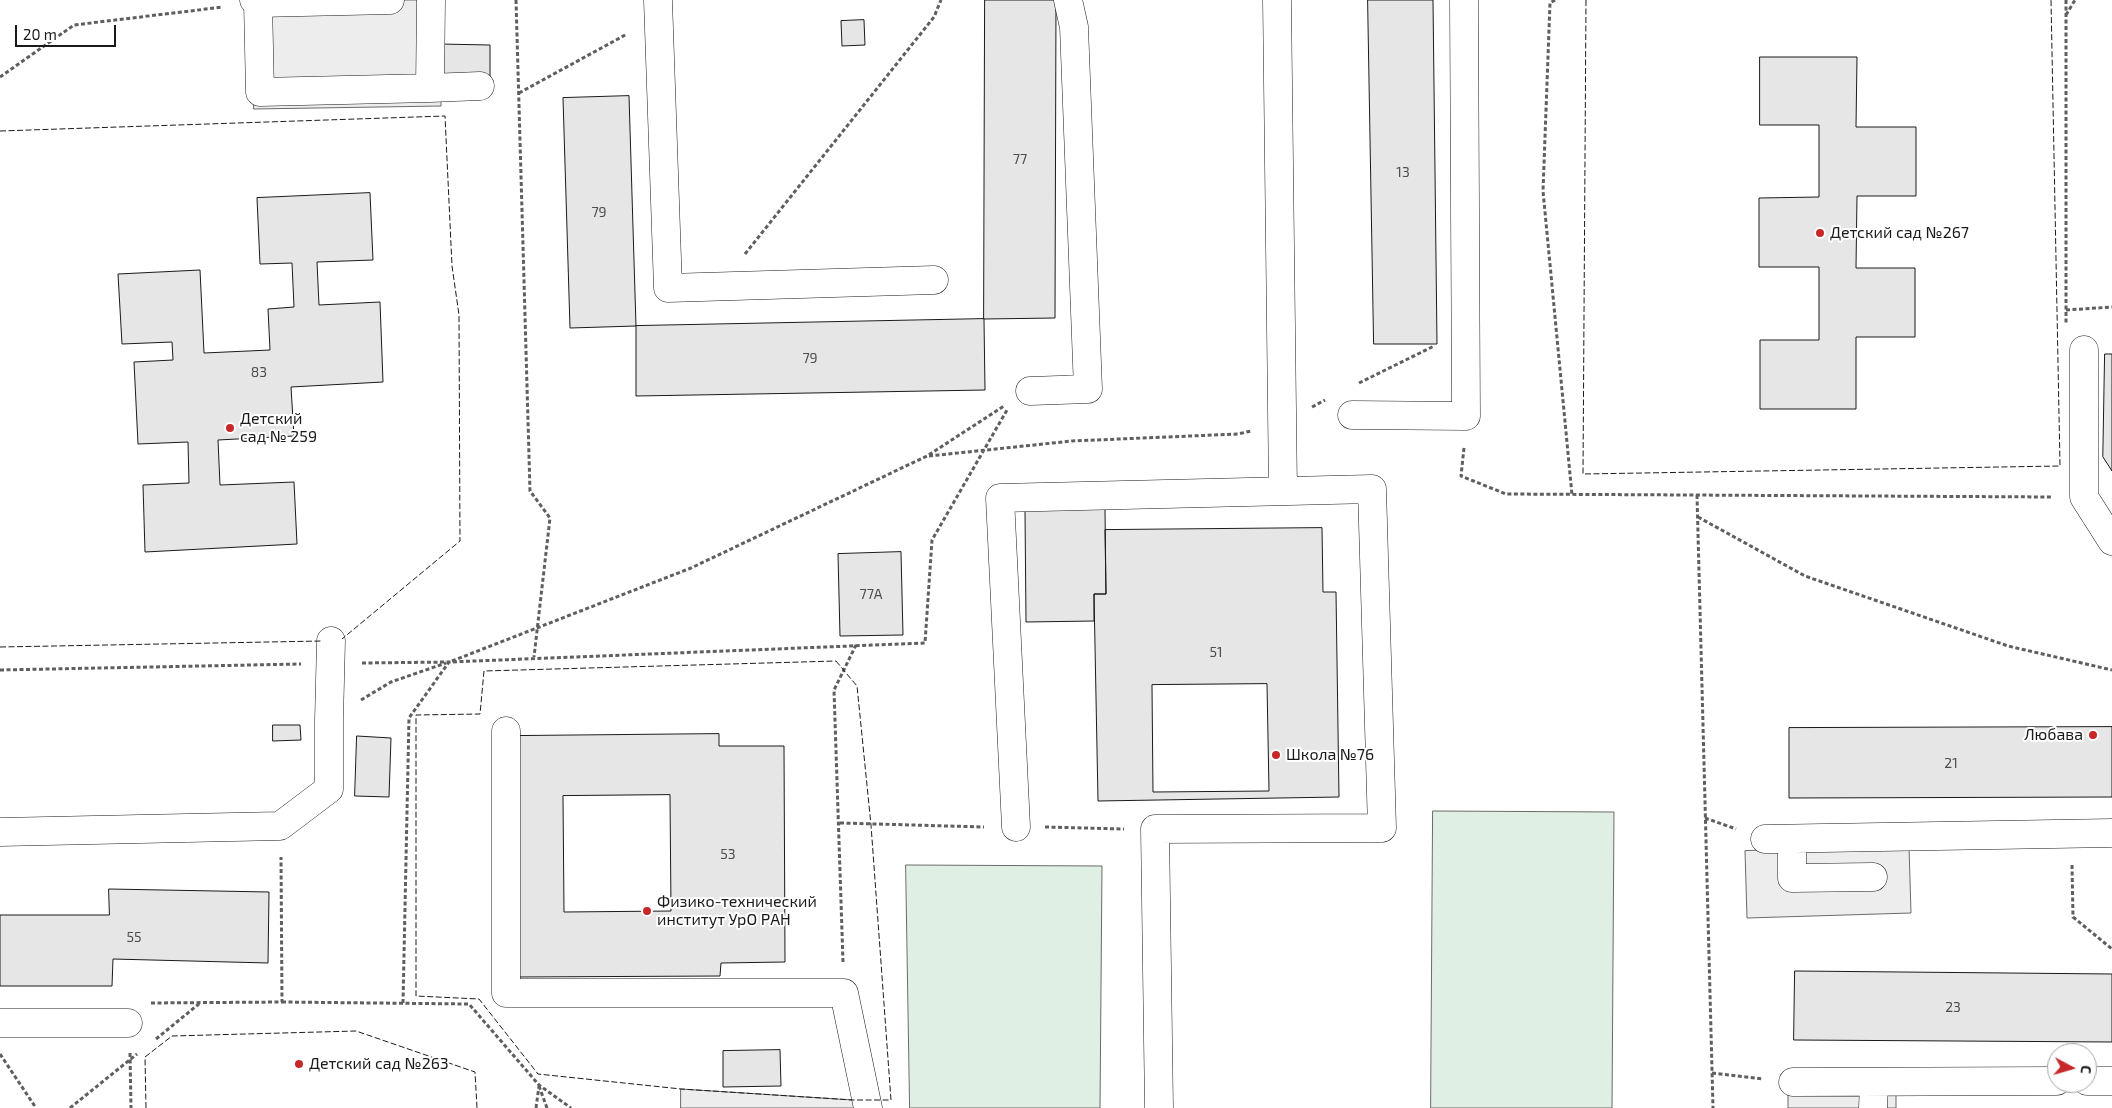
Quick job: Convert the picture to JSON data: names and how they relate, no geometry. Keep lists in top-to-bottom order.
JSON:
{
  "places": [
    "Детский сад №267",
    "Детский сад № 259",
    "Любава",
    "Школа №76",
    "Физико-технический институт УрО РАН",
    "Детский сад №263"
  ],
  "house_numbers": [
    "77",
    "13",
    "79",
    "79",
    "83",
    "77А",
    "51",
    "21",
    "53",
    "55",
    "23"
  ],
  "scale_bar": "20 m",
  "north": "right"
}
